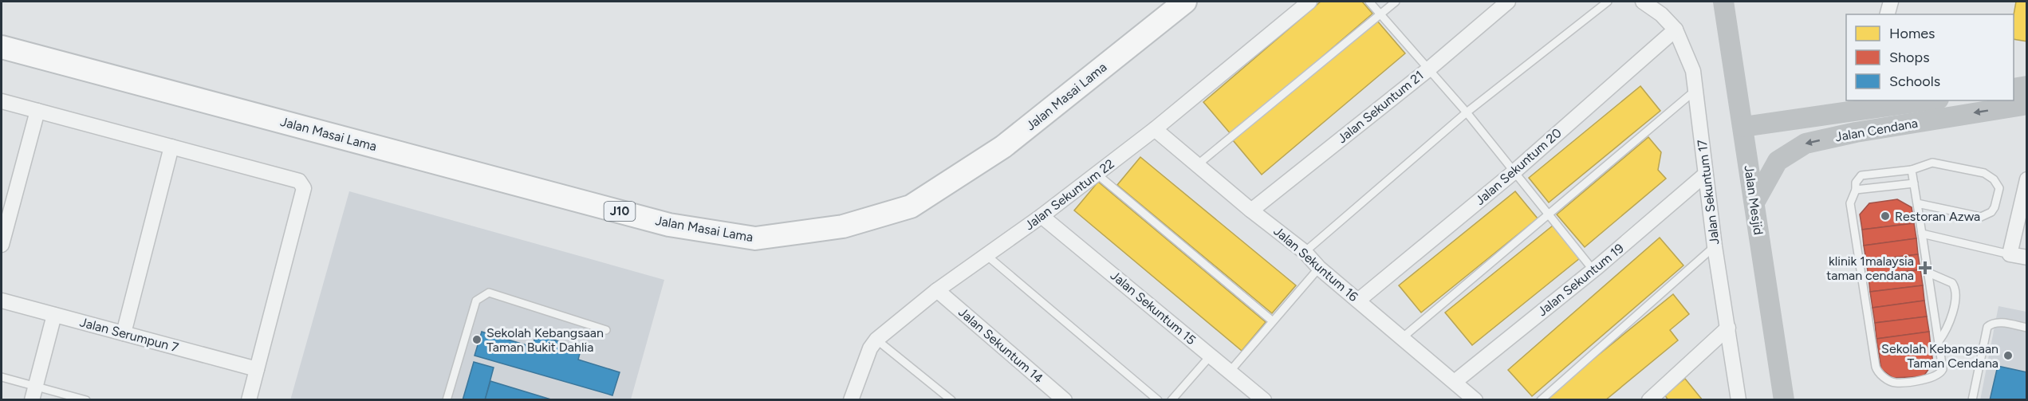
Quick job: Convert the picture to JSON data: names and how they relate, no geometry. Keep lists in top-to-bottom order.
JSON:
{
  "streets": {
    "main road": ["Jalan Masai Lama", "J10"],
    "street": [
      "Jalan Sekuntum 21",
      "Jalan Cendana",
      "Jalan Sekuntum 20",
      "Jalan Sekuntum 17",
      "Jalan Sekuntum 22",
      "Jalan Mesjid",
      "Jalan Sekuntum 16",
      "Jalan Sekuntum 19",
      "Jalan Sekuntum 15",
      "Jalan Serumpun 7",
      "Jalan Sekuntum 14"
    ]
  },
  "crossings": [
    ["Jalan Sekuntum 21", "Jalan Sekuntum 16"],
    ["Jalan Cendana", "Jalan Mesjid"],
    ["Jalan Sekuntum 20", "Jalan Sekuntum 17"],
    ["Jalan Sekuntum 20", "Jalan Sekuntum 16"],
    ["Jalan Sekuntum 17", "Jalan Sekuntum 19"],
    ["Jalan Sekuntum 22", "Jalan Sekuntum 16"],
    ["Jalan Sekuntum 22", "Jalan Sekuntum 15"],
    ["Jalan Sekuntum 22", "Jalan Sekuntum 14"],
    ["Jalan Sekuntum 16", "Jalan Sekuntum 19"]
  ],
  "places": {
    "other": ["Restoran Azwa", "Sekolah Kebangsaan Taman Bukit Dahlia", "Sekolah Kebangsaan Taman Cendana"],
    "health": ["klinik 1malaysia taman cendana"]
  },
  "legend": ["Homes", "Shops", "Schools"]
}
